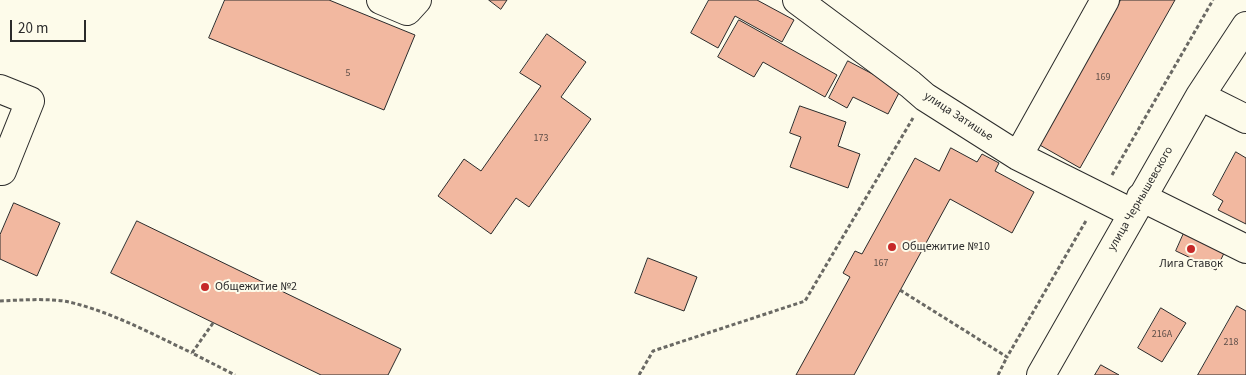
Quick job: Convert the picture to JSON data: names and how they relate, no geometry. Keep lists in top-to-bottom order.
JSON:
{
  "streets": {
    "street": ["улица Затишье", "улица Чернышевского"]
  },
  "crossings": [
    ["улица Затишье", "улица Чернышевского"]
  ],
  "places": ["Общежитие №10", "Лига Ставок", "Общежитие №2"],
  "house_numbers": [
    "5",
    "169",
    "173",
    "167",
    "216А",
    "218"
  ],
  "scale_bar": "20 m"
}
